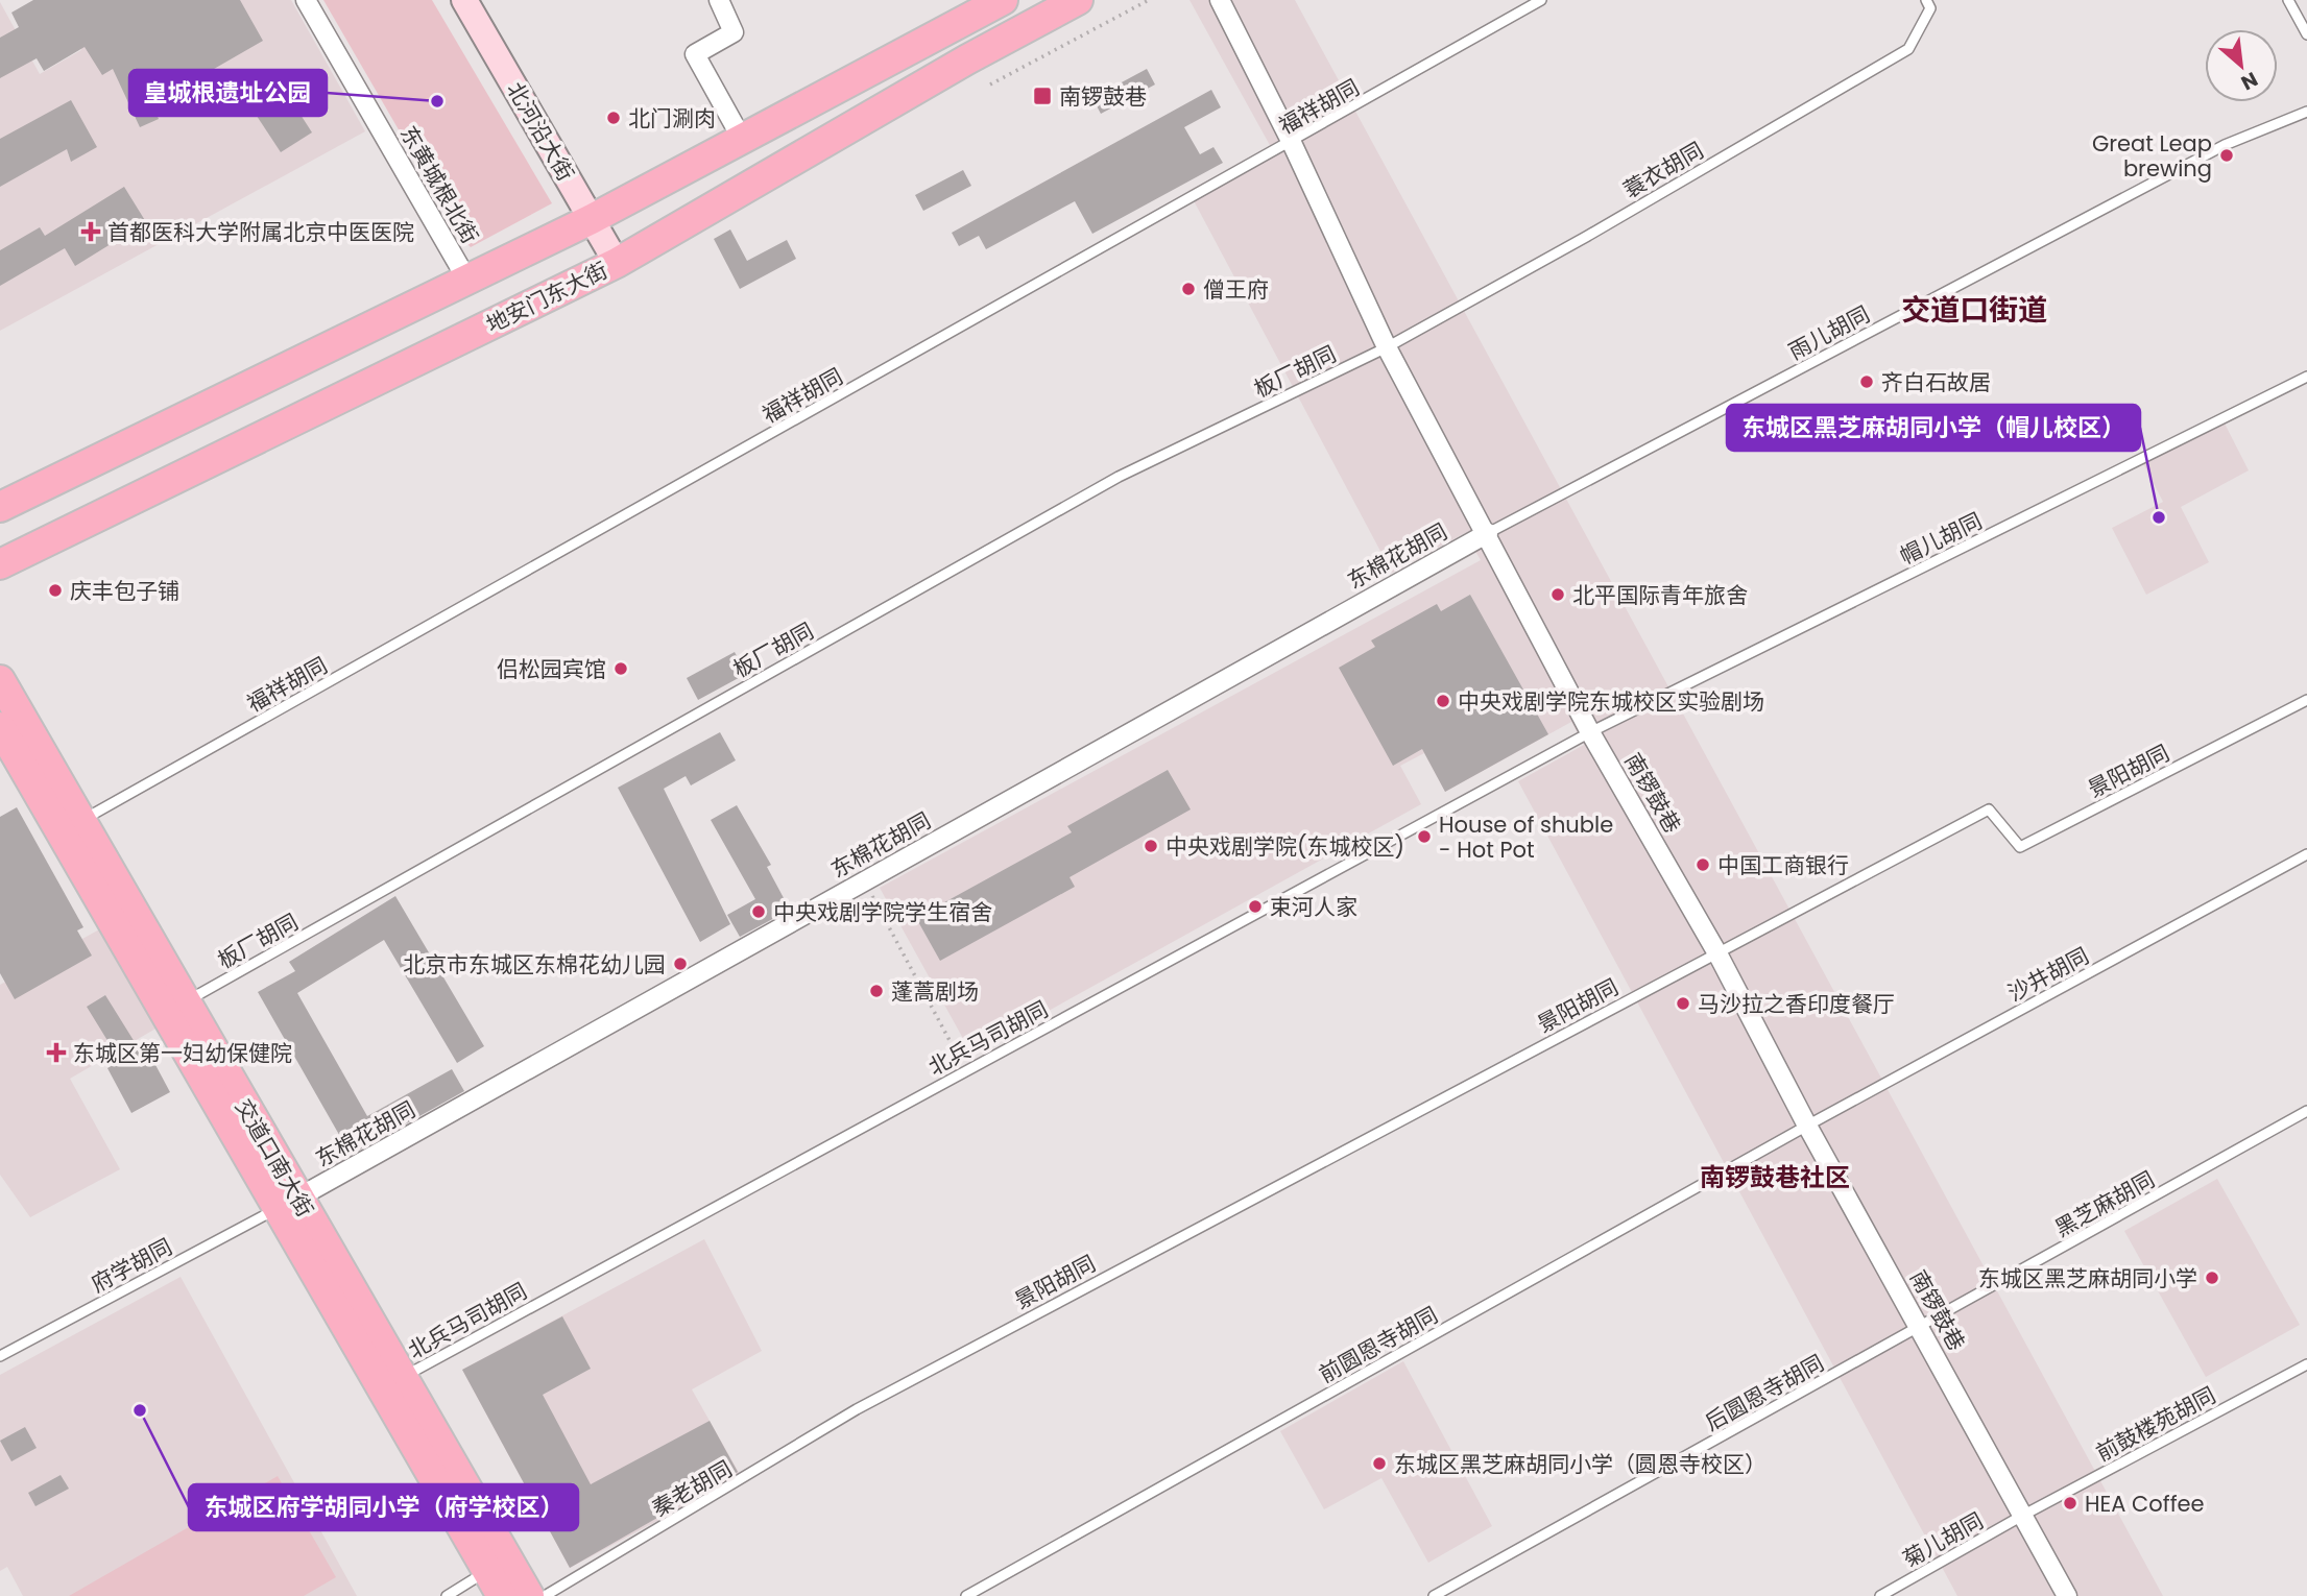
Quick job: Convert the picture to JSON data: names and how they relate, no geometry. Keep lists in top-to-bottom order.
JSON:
{
  "streets": {
    "main road": ["北河沿大街", "地安门东大街", "交道口南大街"],
    "street": ["东黄城根北街", "东棉花胡同", "南锣鼓巷"],
    "lane": [
      "福祥胡同",
      "蓑衣胡同",
      "雨儿胡同",
      "板厂胡同",
      "帽儿胡同",
      "景阳胡同",
      "沙井胡同",
      "北兵马司胡同",
      "黑芝麻胡同",
      "府学胡同",
      "前圆恩寺胡同",
      "后圆恩寺胡同",
      "前鼓楼苑胡同",
      "秦老胡同",
      "菊儿胡同"
    ]
  },
  "crossings": [
    ["福祥胡同", "南锣鼓巷"],
    ["福祥胡同", "交道口南大街"],
    ["北河沿大街", "地安门东大街"],
    ["蓑衣胡同", "板厂胡同"],
    ["蓑衣胡同", "南锣鼓巷"],
    ["雨儿胡同", "东棉花胡同"],
    ["雨儿胡同", "南锣鼓巷"],
    ["板厂胡同", "南锣鼓巷"],
    ["板厂胡同", "交道口南大街"],
    ["帽儿胡同", "南锣鼓巷"],
    ["帽儿胡同", "北兵马司胡同"],
    ["东棉花胡同", "南锣鼓巷"],
    ["东棉花胡同", "交道口南大街"],
    ["东棉花胡同", "府学胡同"],
    ["景阳胡同", "南锣鼓巷"],
    ["景阳胡同", "秦老胡同"],
    ["南锣鼓巷", "沙井胡同"],
    ["南锣鼓巷", "北兵马司胡同"],
    ["南锣鼓巷", "黑芝麻胡同"],
    ["南锣鼓巷", "前圆恩寺胡同"],
    ["南锣鼓巷", "后圆恩寺胡同"],
    ["南锣鼓巷", "前鼓楼苑胡同"],
    ["南锣鼓巷", "菊儿胡同"],
    ["沙井胡同", "前圆恩寺胡同"],
    ["北兵马司胡同", "交道口南大街"],
    ["交道口南大街", "府学胡同"],
    ["黑芝麻胡同", "后圆恩寺胡同"],
    ["前鼓楼苑胡同", "菊儿胡同"]
  ],
  "districts": ["交道口街道", "南锣鼓巷社区"],
  "places": {
    "transit": ["南锣鼓巷"],
    "other": [
      "皇城根遗址公园",
      "北门涮肉",
      "Great Leap brewing",
      "僧王府",
      "齐白石故居",
      "东城区黑芝麻胡同小学（帽儿校区）",
      "庆丰包子铺",
      "北平国际青年旅舍",
      "侣松园宾馆",
      "中央戏剧学院东城校区实验剧场",
      "House of shuble - Hot Pot",
      "中央戏剧学院(东城校区)",
      "中国工商银行",
      "束河人家",
      "中央戏剧学院学生宿舍",
      "北京市东城区东棉花幼儿园",
      "蓬蒿剧场",
      "马沙拉之香印度餐厅",
      "东城区黑芝麻胡同小学",
      "东城区府学胡同小学（府学校区）",
      "东城区黑芝麻胡同小学（圆恩寺校区）",
      "HEA Coffee"
    ],
    "health": ["首都医科大学附属北京中医医院", "东城区第一妇幼保健院"]
  },
  "north": "bottom right"
}
